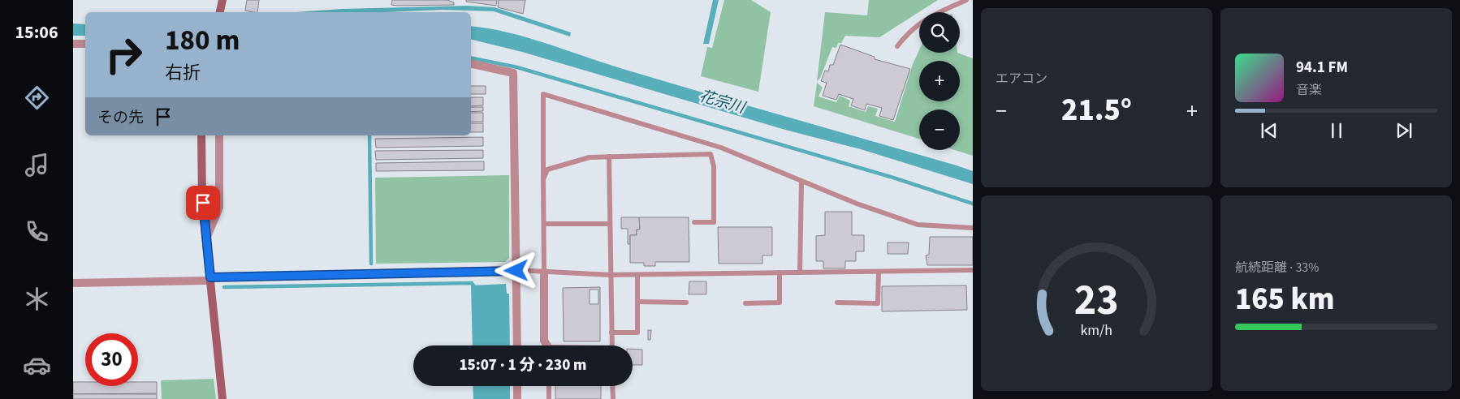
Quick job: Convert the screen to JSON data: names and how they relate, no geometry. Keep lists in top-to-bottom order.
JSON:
{
  "water": ["花宗川"],
  "page": {
    "tabs": "15:06",
    "tile": [
      "エアコン",
      ["航続距離 · 33%", "165 km"]
    ],
    "map_buttons": ["+", "−"],
    "turn": ["180 m", "右折"],
    "song": ["94.1 FM", "音楽"],
    "heat": ["−", "21.5°", "+"],
    "then": "その先",
    "limit": "30",
    "trip": "15:07 · 1 分 · 230 m",
    "gauge": ["23", "km/h"]
  }
}
